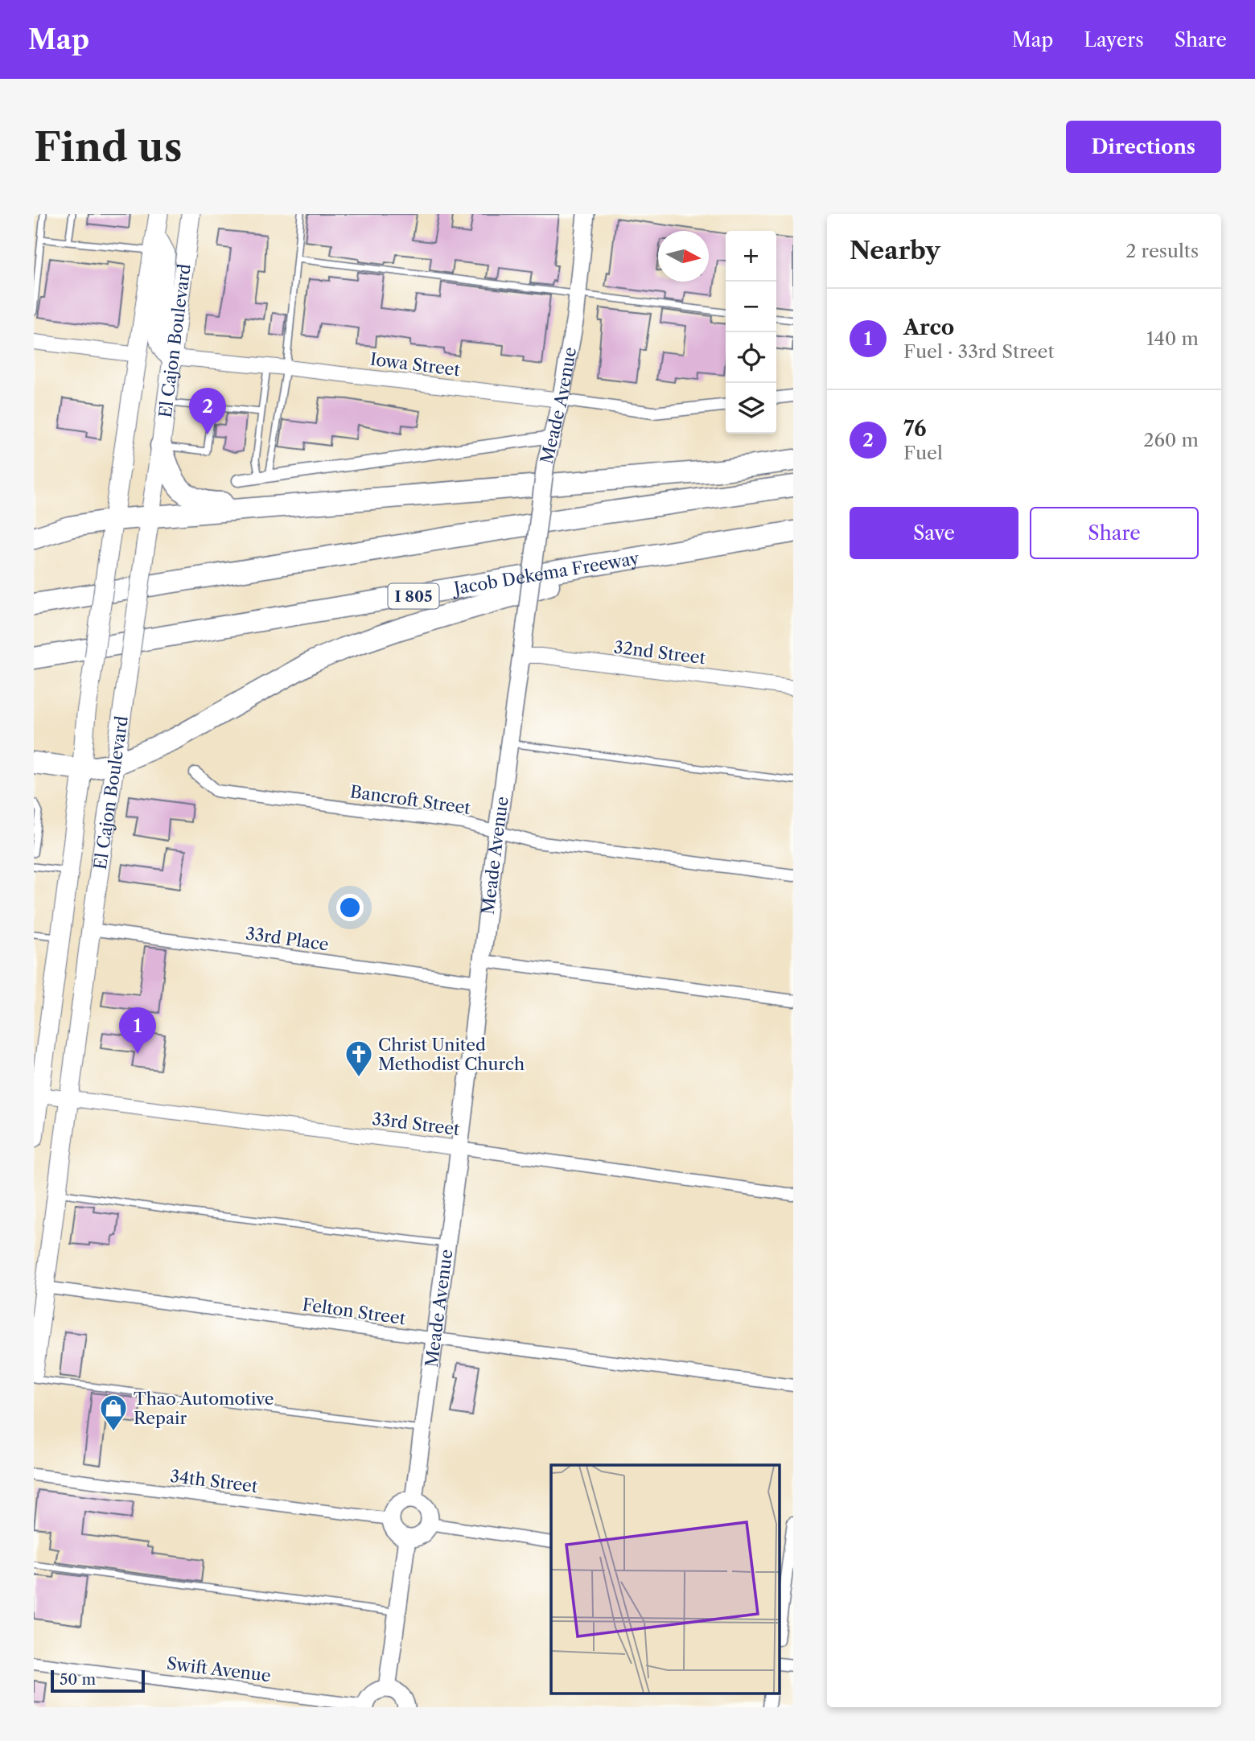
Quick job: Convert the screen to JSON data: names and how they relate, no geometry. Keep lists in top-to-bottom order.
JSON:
{
  "streets": {
    "highway": ["Jacob Dekema Freeway", "I 805"],
    "main road": ["El Cajon Boulevard", "Meade Avenue"],
    "street": [
      "Iowa Street",
      "32nd Street",
      "Bancroft Street",
      "33rd Place",
      "33rd Street",
      "Felton Street",
      "34th Street",
      "Swift Avenue"
    ]
  },
  "crossings": [
    ["El Cajon Boulevard", "Iowa Street"],
    ["El Cajon Boulevard", "33rd Place"],
    ["El Cajon Boulevard", "33rd Street"],
    ["El Cajon Boulevard", "Felton Street"],
    ["Iowa Street", "Meade Avenue"],
    ["Meade Avenue", "32nd Street"],
    ["Meade Avenue", "Bancroft Street"],
    ["Meade Avenue", "33rd Place"],
    ["Meade Avenue", "33rd Street"],
    ["Meade Avenue", "Felton Street"],
    ["Meade Avenue", "34th Street"]
  ],
  "places": {
    "church": ["Christ United Methodist Church"],
    "shop": ["Thao Automotive Repair"]
  },
  "scale_bar": "50 m",
  "north": "right",
  "page": {
    "header": "Map",
    "nav": ["Map", "Layers", "Share"],
    "buttons": [
      "Directions",
      ["Save", "Share"]
    ],
    "title": "Find us",
    "heading": ["Nearby", "2 results"],
    "map_buttons": ["+", "−"],
    "list": [
      {
        "mark": "1",
        "name": "Arco",
        "note": "Fuel · 33rd Street",
        "value": "140 m"
      },
      {
        "mark": "2",
        "name": "76",
        "note": "Fuel",
        "value": "260 m"
      }
    ],
    "pins": ["2", "1"],
    "scale": "50 m"
  }
}
